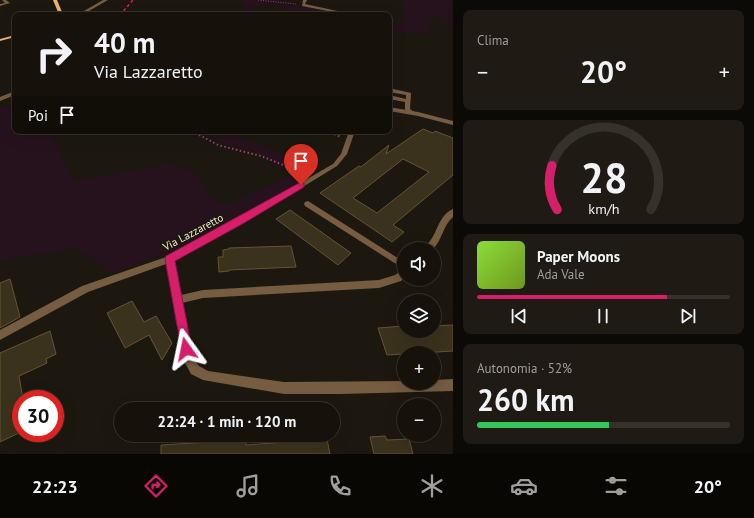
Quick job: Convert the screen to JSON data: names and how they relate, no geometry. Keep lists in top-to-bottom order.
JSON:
{
  "streets": {
    "street": ["Via Lazzaretto"]
  },
  "page": {
    "tile": [
      "Clima",
      ["Autonomia · 52%", "260 km"]
    ],
    "turn": ["40 m", "Via Lazzaretto"],
    "heat": ["−", "20°", "+"],
    "then": "Poi",
    "song": ["Paper Moons", "Ada Vale"],
    "map_buttons": ["+", "−"],
    "limit": "30",
    "trip": "22:24 · 1 min · 120 m",
    "tabs": ["22:23", "20°"],
    "gauge": ["28", "km/h"]
  }
}
